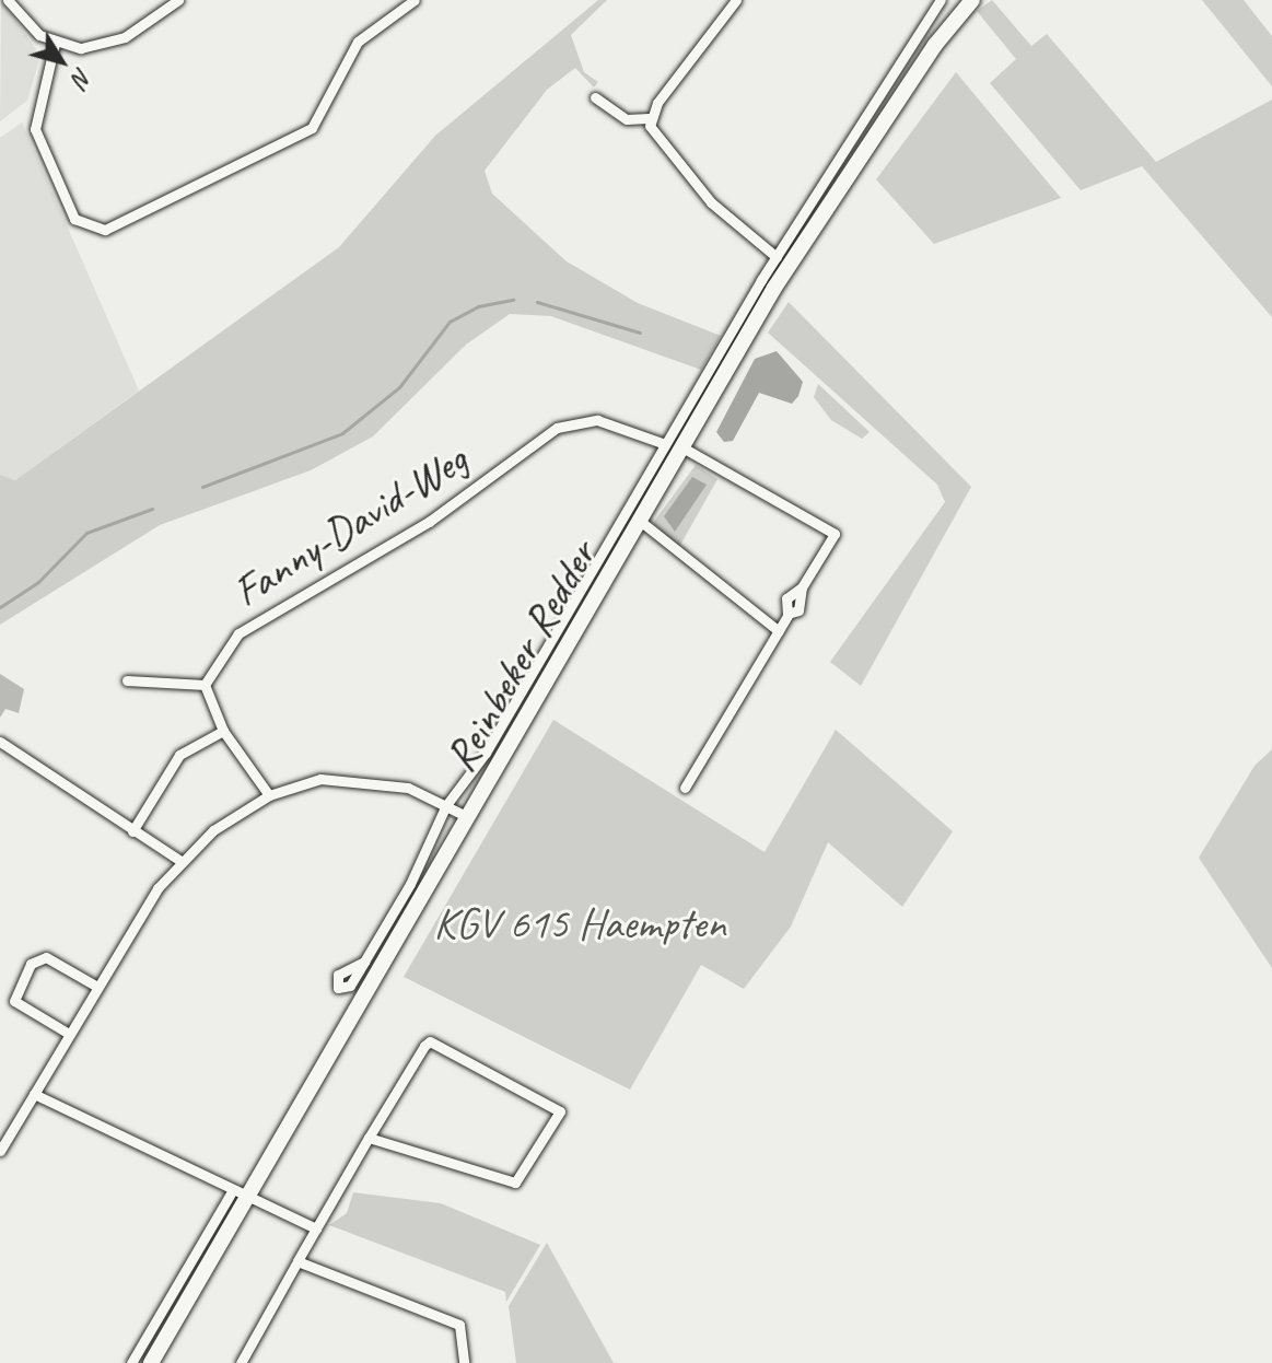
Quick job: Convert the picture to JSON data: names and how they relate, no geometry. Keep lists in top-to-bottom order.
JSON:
{
  "streets": {
    "main road": ["Reinbeker Redder"],
    "street": ["Fanny-David-Weg"]
  },
  "crossings": [
    ["Fanny-David-Weg", "Reinbeker Redder"]
  ],
  "parks": ["KGV 615 Haempten"],
  "north": "bottom right"
}
